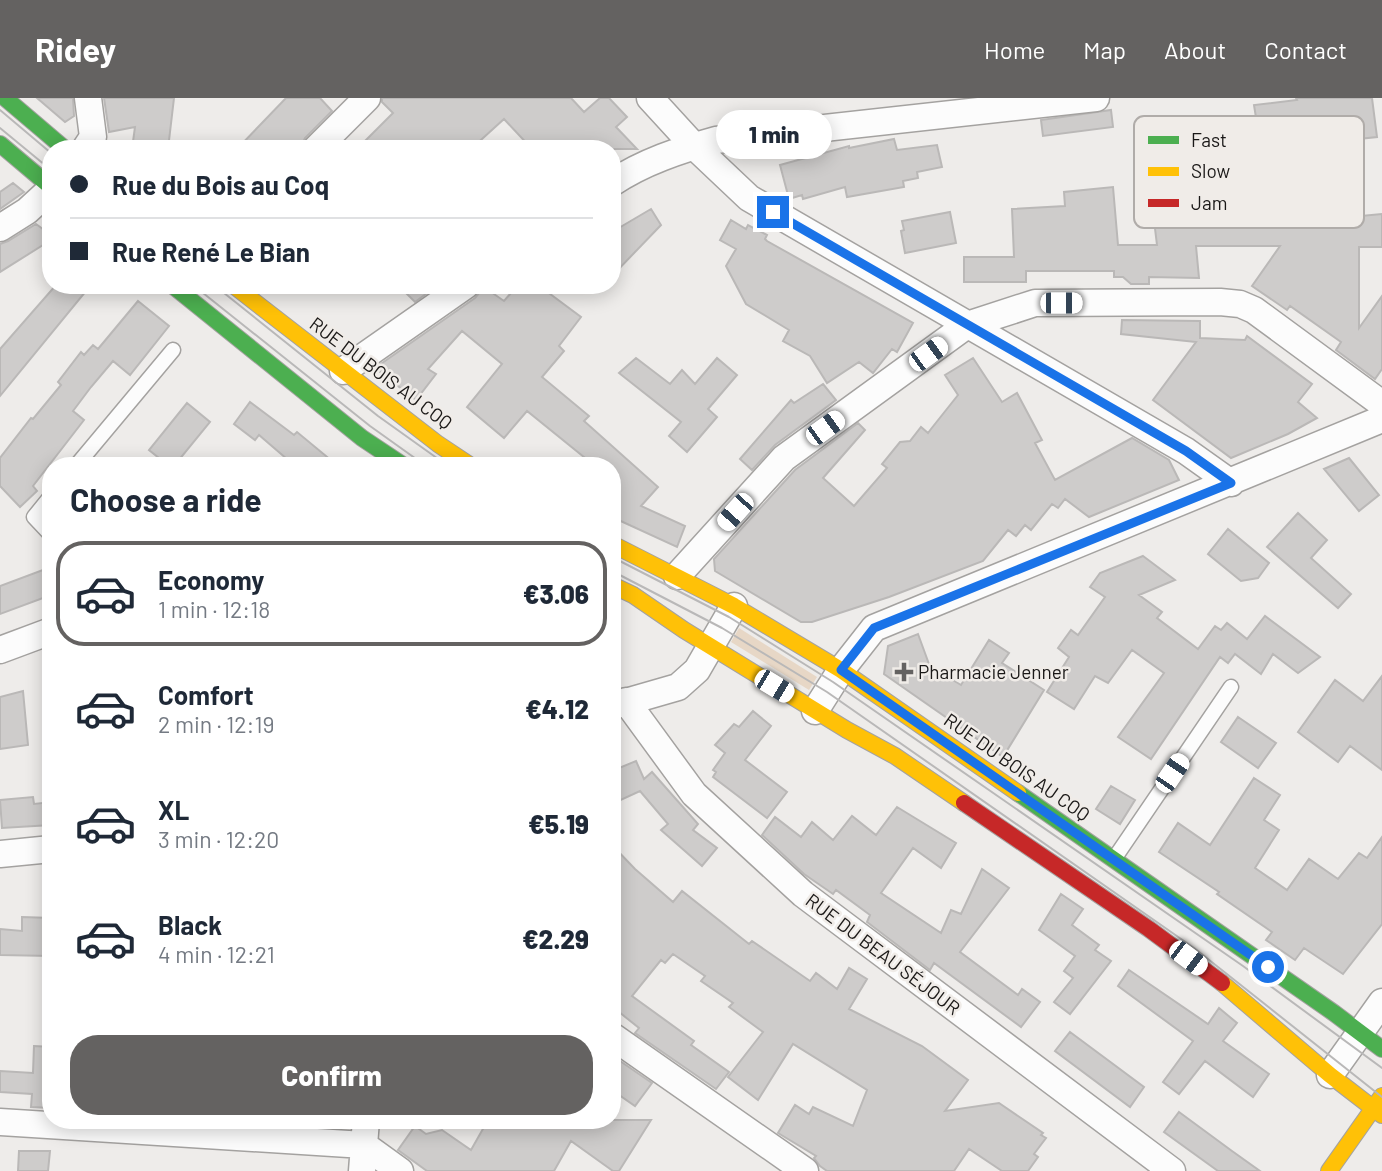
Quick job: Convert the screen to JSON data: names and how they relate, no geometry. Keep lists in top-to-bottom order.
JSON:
{
  "streets": {
    "main road": ["RUE DU BOIS AU COQ"],
    "street": ["RUE DU BEAU SÉJOUR"]
  },
  "places": {
    "health": ["Pharmacie Jenner"]
  },
  "legend": ["Fast", "Slow", "Jam"],
  "page": {
    "header": "Ridey",
    "nav": [
      "Home",
      "Map",
      "About",
      "Contact"
    ],
    "bubble": "1 min",
    "banner": ["Rue du Bois au Coq", "Rue René Le Bian"],
    "heading": "Choose a ride",
    "list": [
      {
        "name": "Economy",
        "note": "1 min · 12:18",
        "value": "€3.06"
      },
      {
        "name": "Comfort",
        "note": "2 min · 12:19",
        "value": "€4.12"
      },
      {
        "name": "XL",
        "note": "3 min · 12:20",
        "value": "€5.19"
      },
      {
        "name": "Black",
        "note": "4 min · 12:21",
        "value": "€2.29"
      }
    ],
    "buttons": "Confirm"
  }
}
